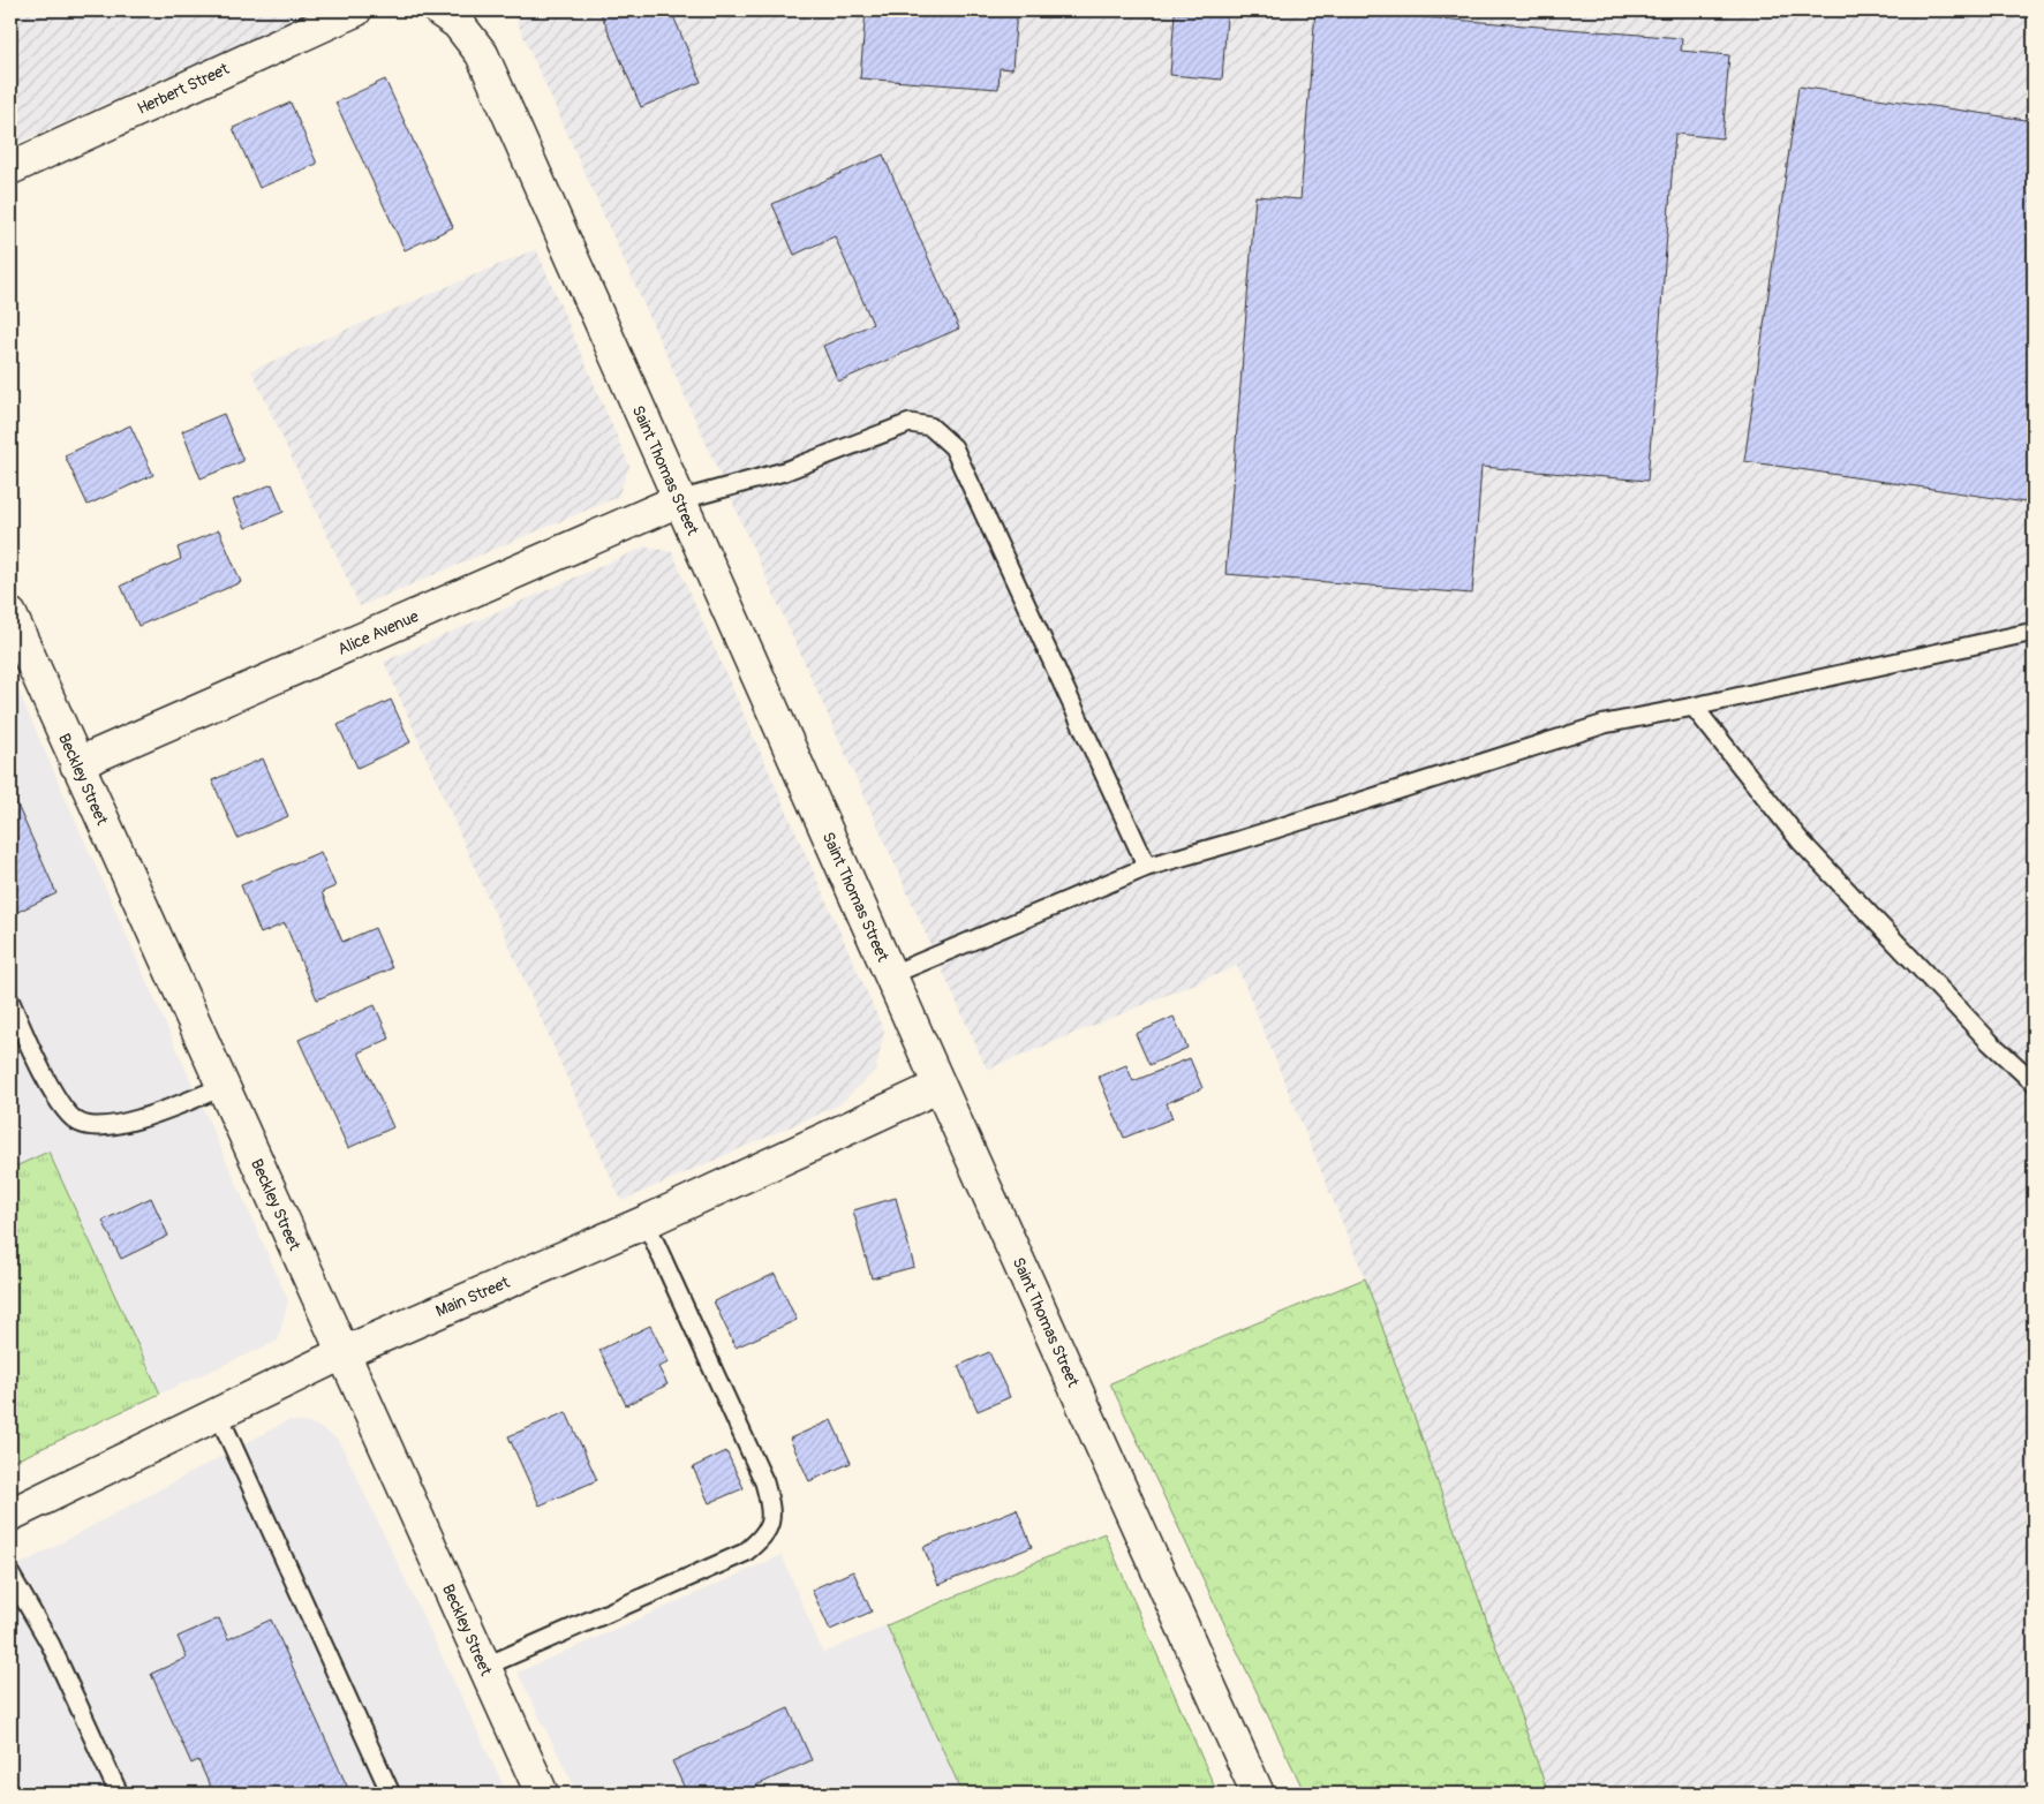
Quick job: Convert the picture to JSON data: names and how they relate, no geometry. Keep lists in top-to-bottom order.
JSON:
{
  "streets": {
    "street": [
      "Herbert Street",
      "Saint Thomas Street",
      "Alice Avenue",
      "Beckley Street",
      "Main Street"
    ]
  },
  "crossings": [
    ["Saint Thomas Street", "Alice Avenue"],
    ["Saint Thomas Street", "Main Street"],
    ["Alice Avenue", "Beckley Street"],
    ["Beckley Street", "Main Street"]
  ]
}
